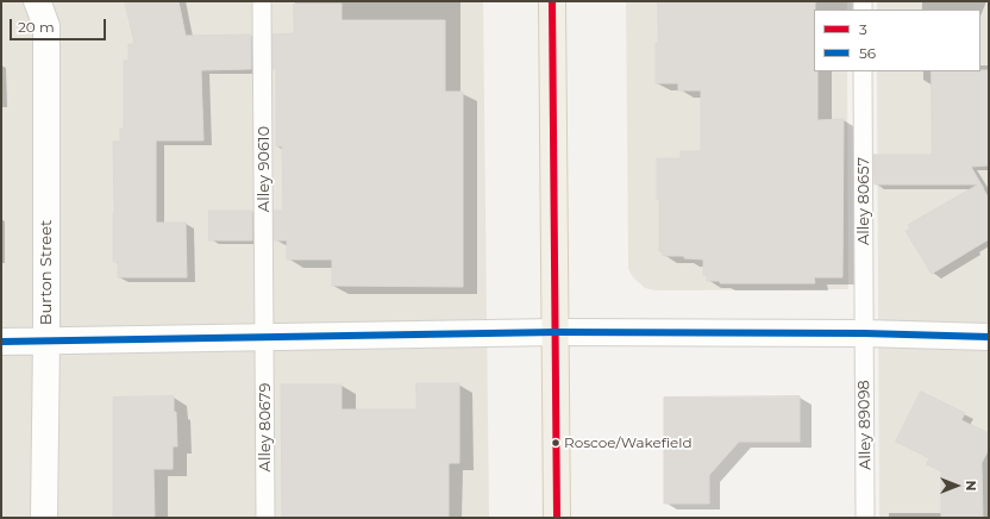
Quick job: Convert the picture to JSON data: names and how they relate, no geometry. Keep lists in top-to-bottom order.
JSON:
{
  "streets": {
    "street": ["Burton Street"],
    "lane": [
      "Alley 90610",
      "Alley 80657",
      "Alley 89098",
      "Alley 80679"
    ]
  },
  "crossings": [
    ["Alley 90610", "Alley 80679"],
    ["Alley 80657", "Alley 89098"]
  ],
  "places": ["Roscoe/Wakefield"],
  "lines": ["transit line 3", "transit line 56"],
  "legend": ["3", "56"],
  "scale_bar": "20 m",
  "north": "right"
}
